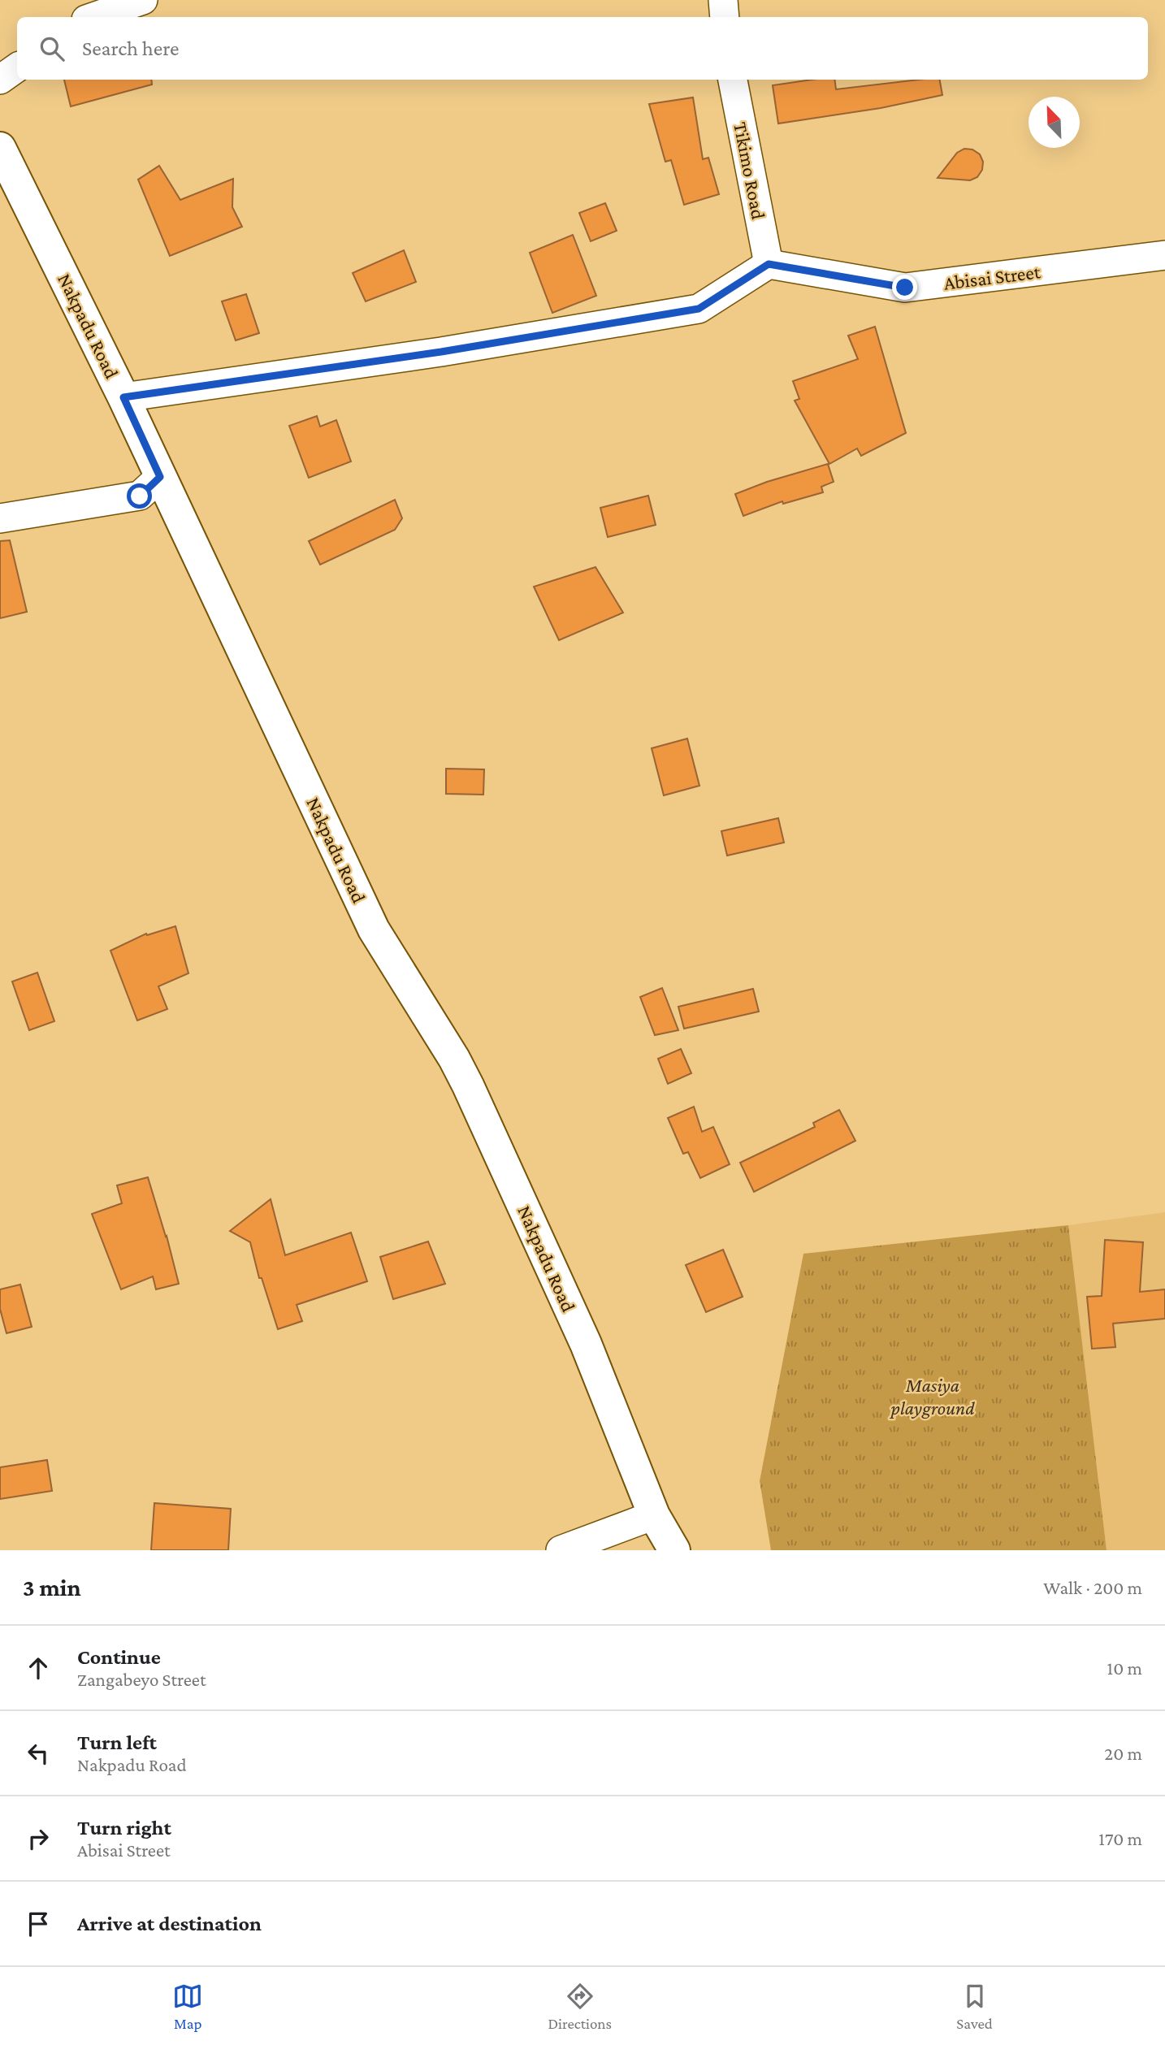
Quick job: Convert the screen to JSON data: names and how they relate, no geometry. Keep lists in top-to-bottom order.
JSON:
{
  "streets": {
    "street": ["Tikimo Road", "Abisai Street", "Nakpadu Road"]
  },
  "crossings": [
    ["Tikimo Road", "Abisai Street"]
  ],
  "parks": ["Masiya playground"],
  "north": "top left",
  "page": {
    "search": "Search here",
    "heading": ["3 min", "Walk · 200 m"],
    "list": [
      ["Continue", "Zangabeyo Street", "10 m"],
      ["Turn left", "Nakpadu Road", "20 m"],
      ["Turn right", "Abisai Street", "170 m"],
      "Arrive at destination"
    ],
    "nav": ["Map", "Directions", "Saved"]
  }
}
